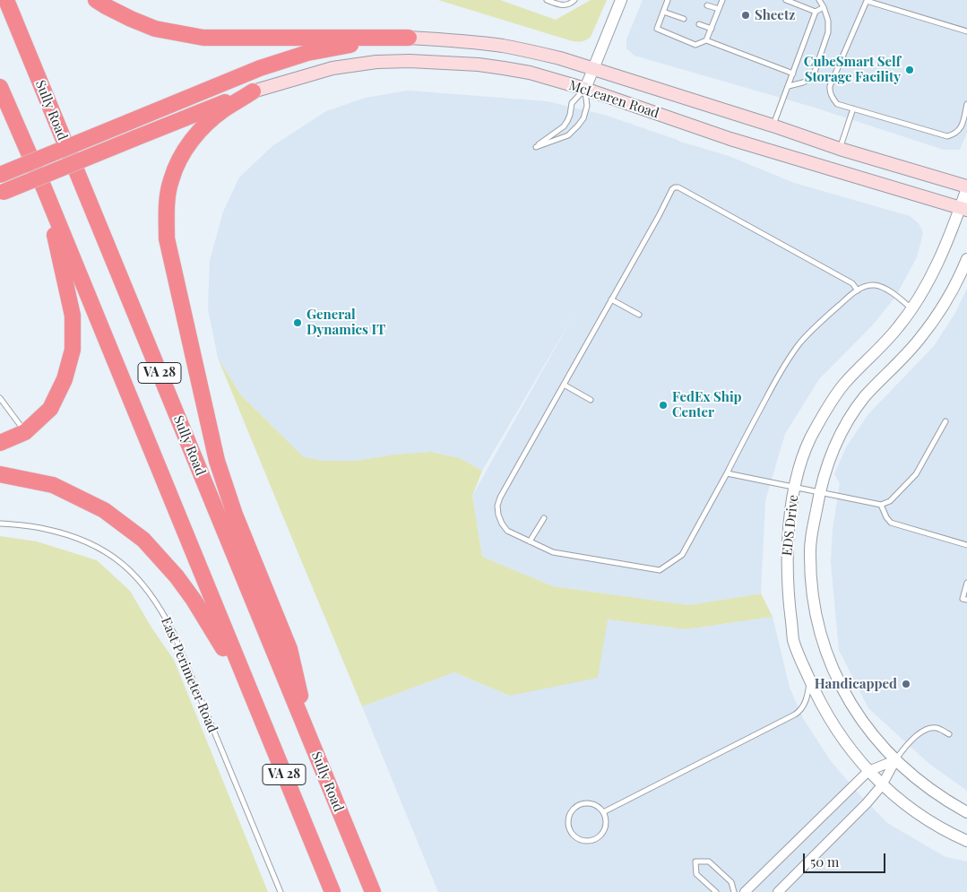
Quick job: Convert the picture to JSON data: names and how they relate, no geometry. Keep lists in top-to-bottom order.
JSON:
{
  "streets": {
    "highway": ["Sully Road", "VA 28"],
    "main road": ["McLearen Road"],
    "street": ["EDS Drive"],
    "lane": ["East Perimeter Road"]
  },
  "crossings": [
    ["McLearen Road", "EDS Drive"]
  ],
  "places": [
    "Sheetz",
    "CubeSmart Self Storage Facility",
    "General Dynamics IT",
    "FedEx Ship Center",
    "Handicapped"
  ],
  "scale_bar": "50 m"
}
